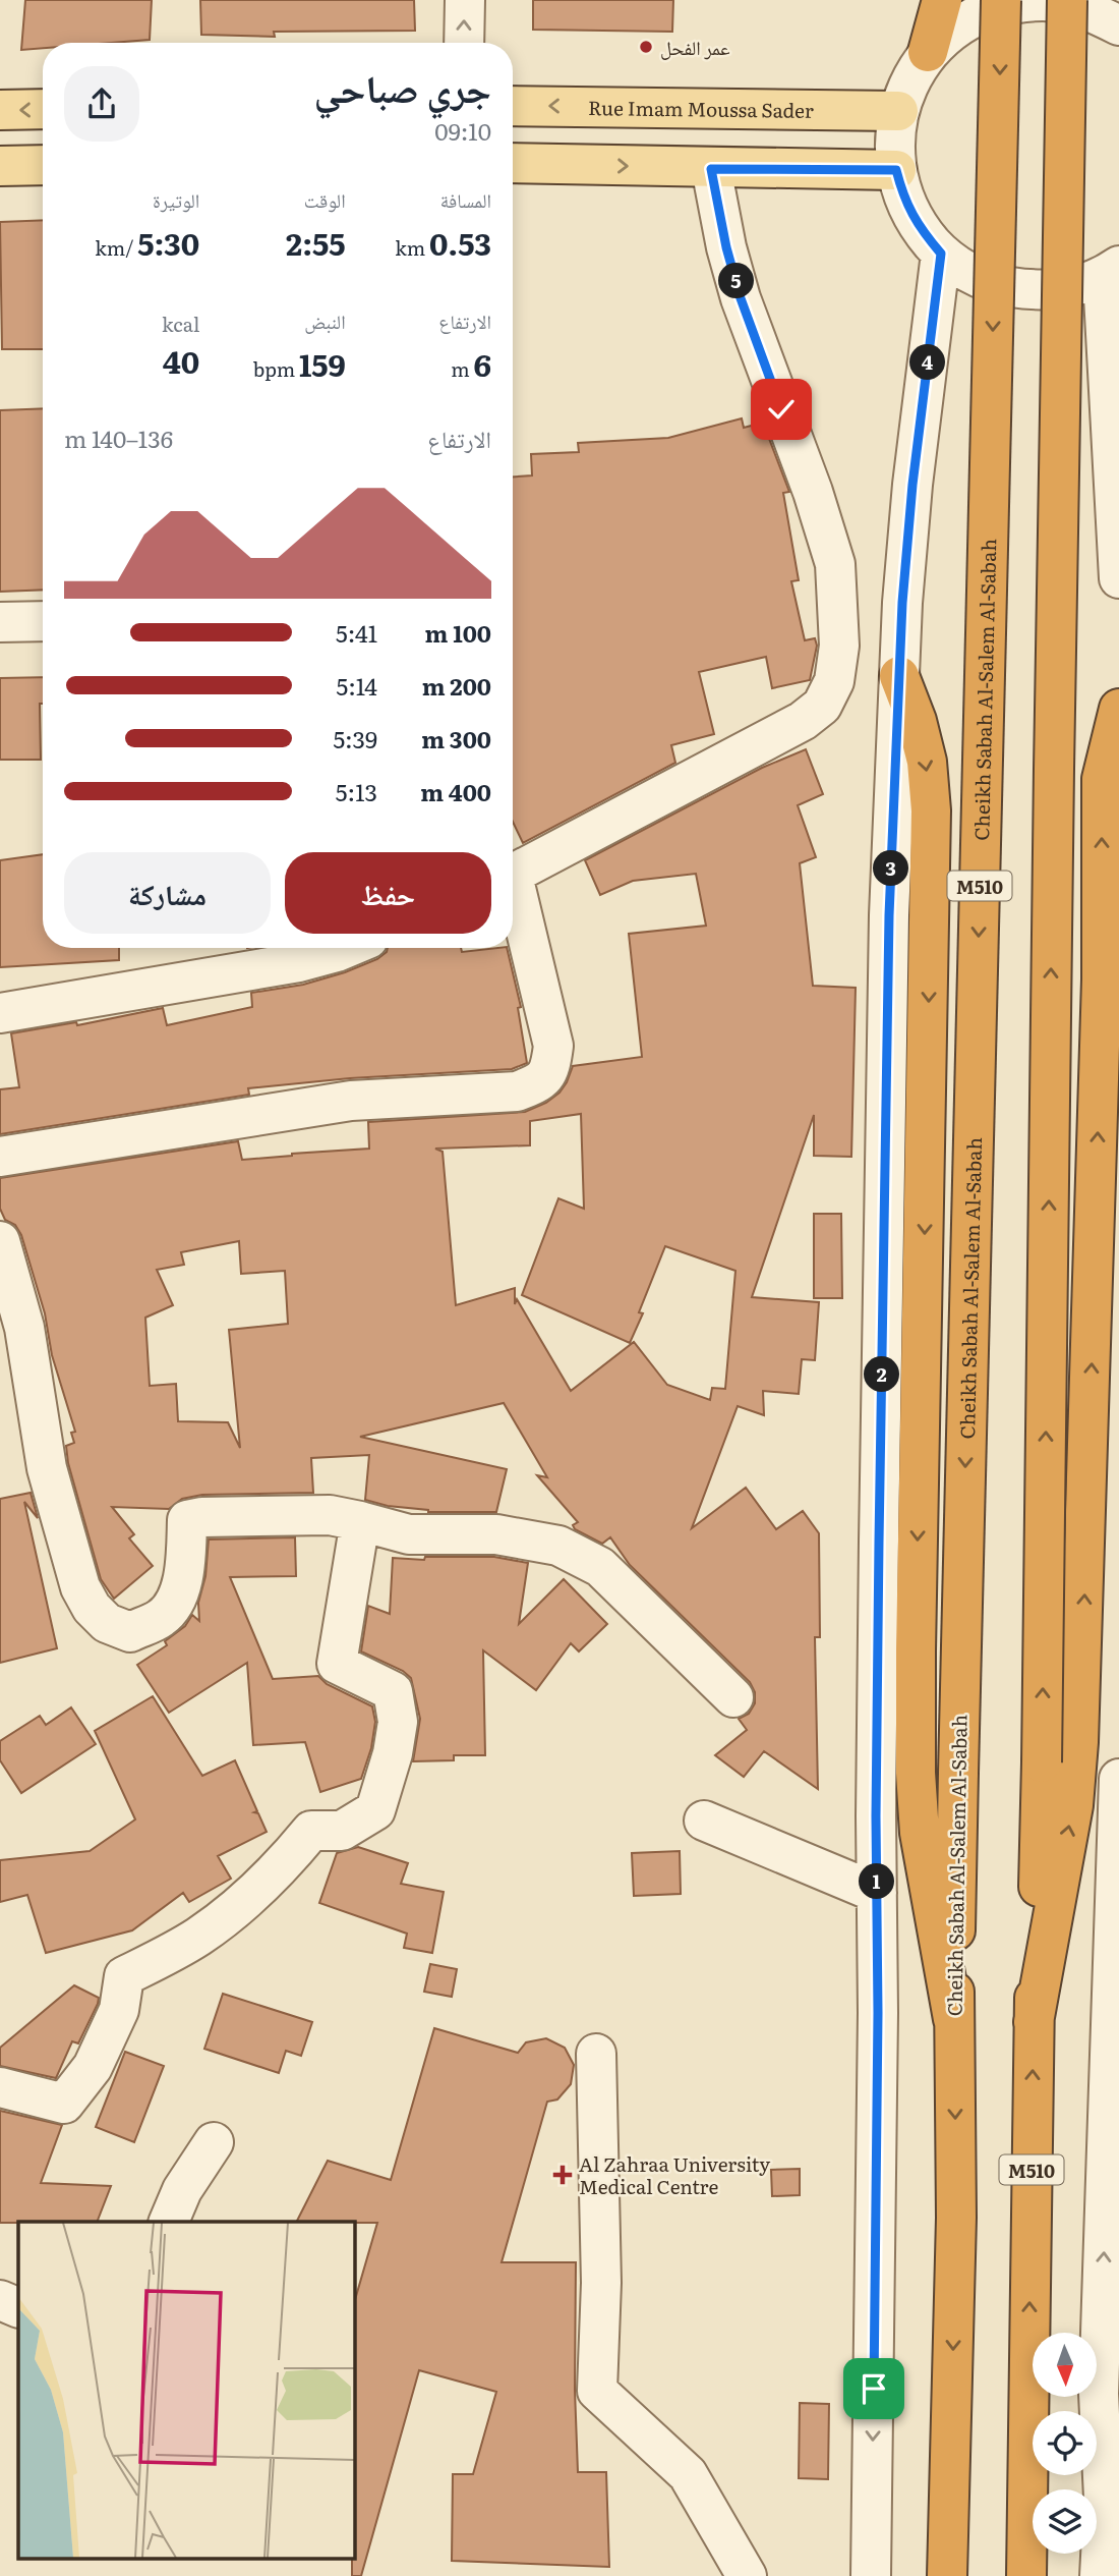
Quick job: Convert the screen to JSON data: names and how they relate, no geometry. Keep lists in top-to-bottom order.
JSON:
{
  "streets": {
    "highway": ["Cheikh Sabah Al-Salem Al-Sabah", "M510"],
    "main road": ["Rue Imam Moussa Sader"]
  },
  "places": {
    "other": ["عمر الفحل"],
    "health": ["Al Zahraa University Medical Centre"]
  },
  "north": "bottom",
  "page": {
    "heading": ["جري صباحي", "09:10"],
    "stats": [
      ["المسافة", "0.53 km"],
      ["الوقت", "2:55"],
      ["الوتيرة", "5:30 /km"],
      ["الارتفاع", "6 m"],
      ["النبض", "159 bpm"],
      ["kcal", "40"]
    ],
    "pins": [
      "5",
      "4",
      "3",
      "2",
      "1"
    ],
    "chart": ["الارتفاع", "136–140 m"],
    "list": [
      {
        "name": "100 m",
        "note": "5:41"
      },
      {
        "name": "200 m",
        "note": "5:14"
      },
      {
        "name": "300 m",
        "note": "5:39"
      },
      {
        "name": "400 m",
        "note": "5:13"
      }
    ],
    "buttons": ["حفظ", "مشاركة"]
  }
}
